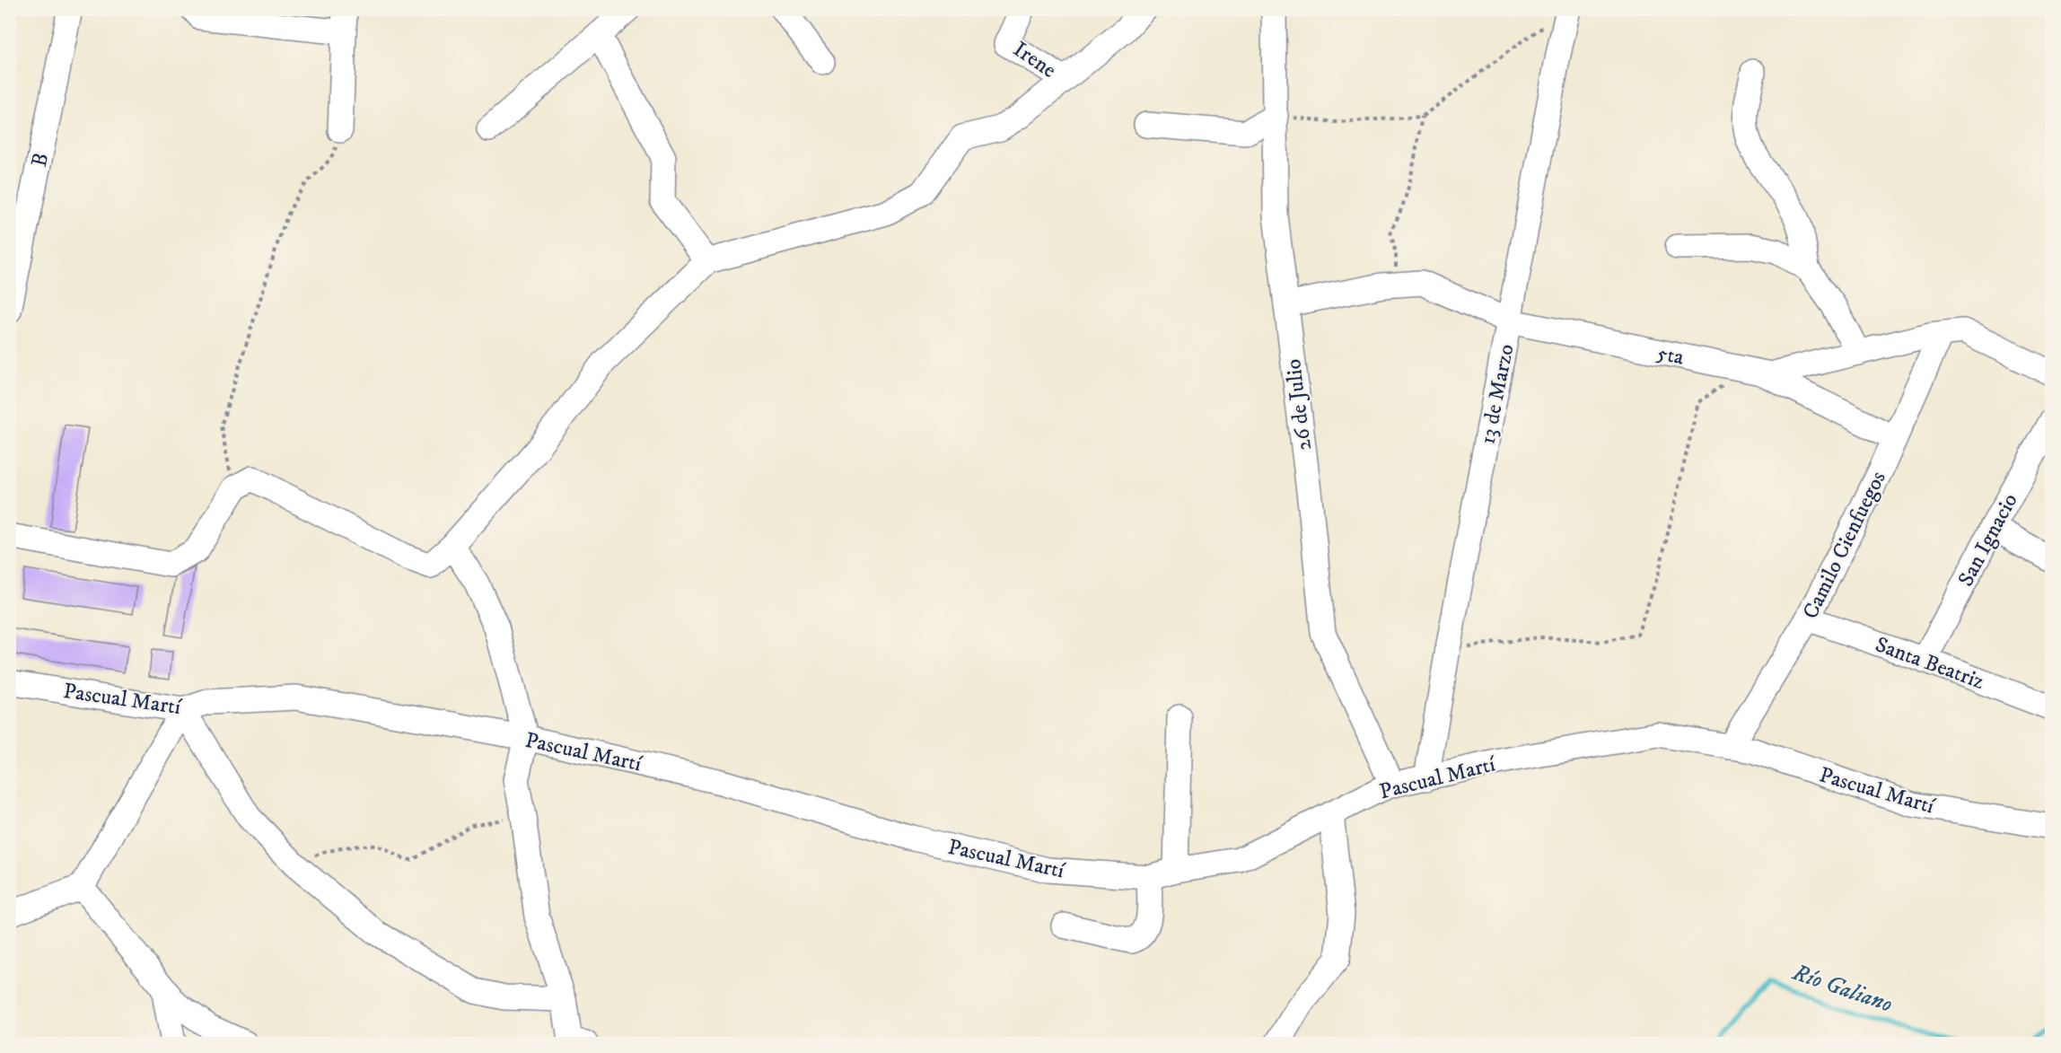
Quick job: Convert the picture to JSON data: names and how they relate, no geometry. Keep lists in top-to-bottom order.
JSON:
{
  "streets": {
    "street": [
      "Irene",
      "B",
      "5ta",
      "13 de Marzo",
      "26 de Julio",
      "San Ignacio",
      "Camilo Cienfuegos",
      "Santa Beatriz",
      "Pascual Martí"
    ]
  },
  "crossings": [
    ["5ta", "13 de Marzo"],
    ["5ta", "26 de Julio"],
    ["5ta", "Camilo Cienfuegos"],
    ["13 de Marzo", "Pascual Martí"],
    ["26 de Julio", "Pascual Martí"],
    ["San Ignacio", "Santa Beatriz"],
    ["Camilo Cienfuegos", "Santa Beatriz"],
    ["Camilo Cienfuegos", "Pascual Martí"]
  ],
  "water": ["Río Galiano"]
}
